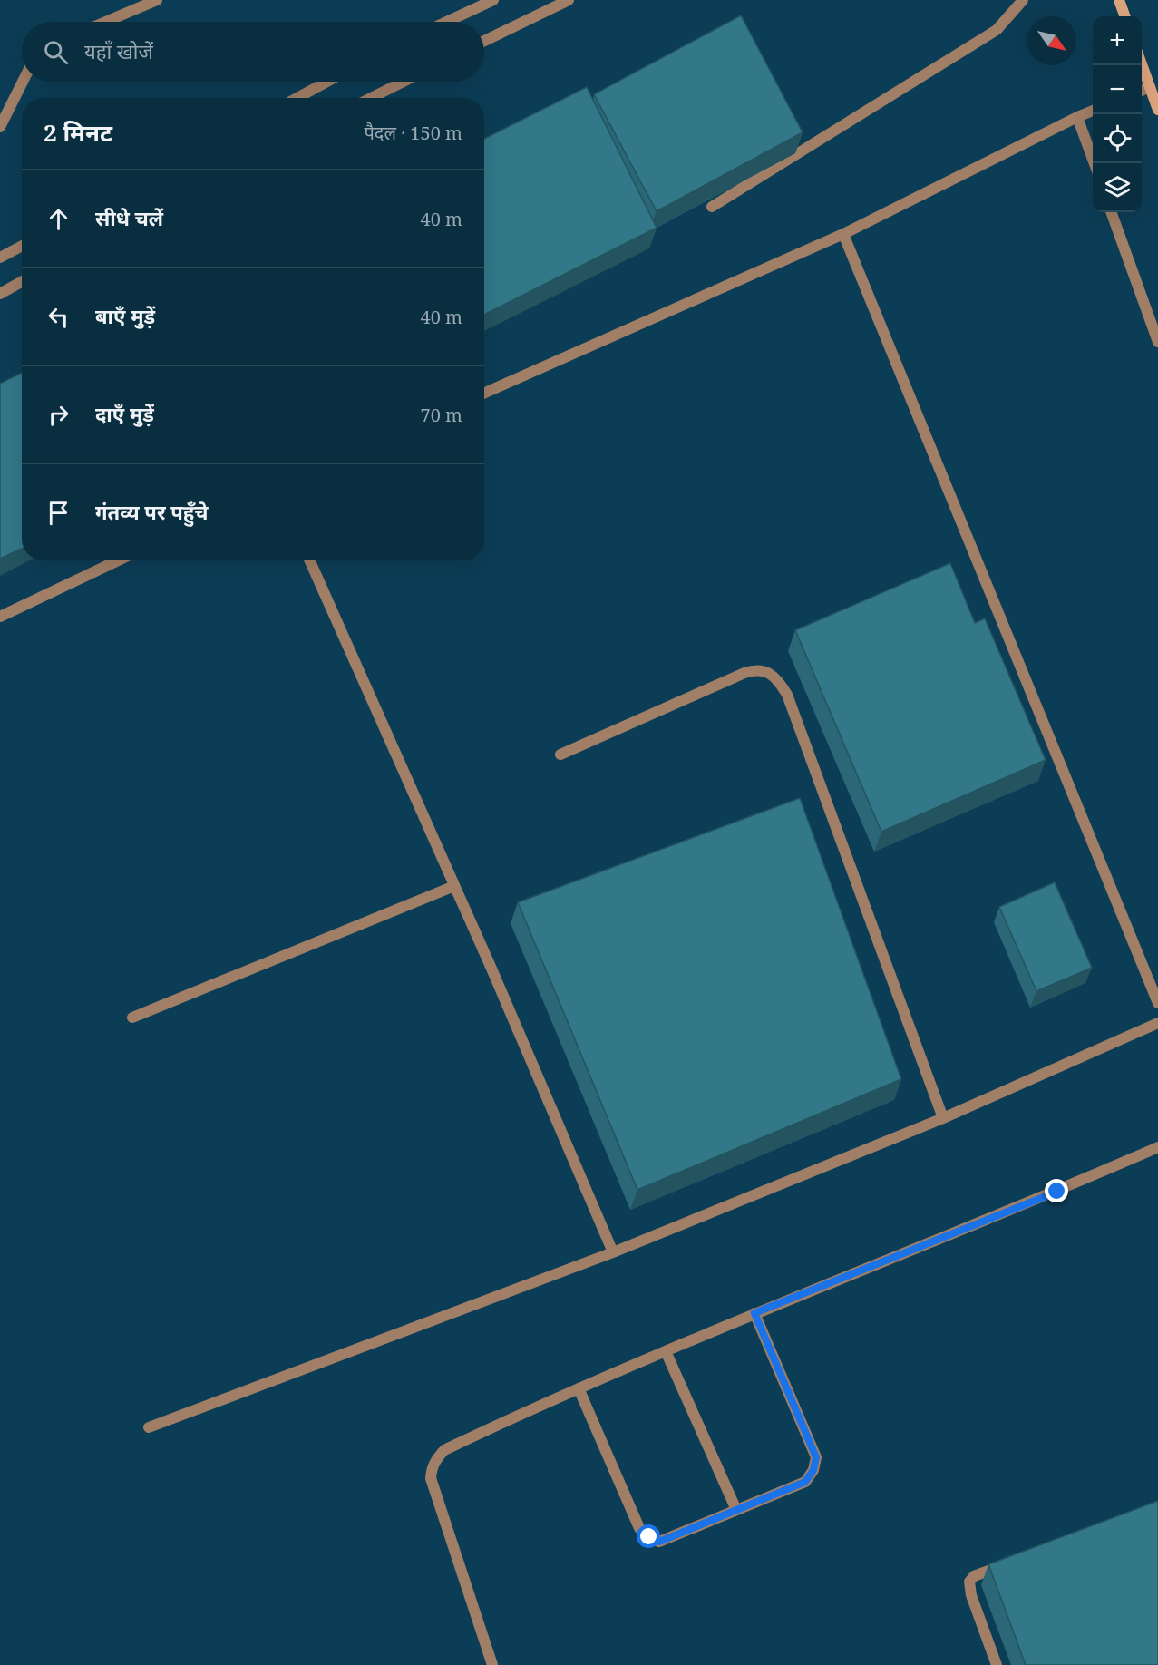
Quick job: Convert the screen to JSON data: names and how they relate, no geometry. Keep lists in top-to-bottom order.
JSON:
{
  "north": "bottom right",
  "page": {
    "map_buttons": ["+", "−"],
    "search": "यहाँ खोजें",
    "heading": ["2 मिनट", "पैदल · 150 m"],
    "list": [
      ["सीधे चलें", "40 m"],
      ["बाएँ मुड़ें", "40 m"],
      ["दाएँ मुड़ें", "70 m"],
      "गंतव्य पर पहुँचे"
    ]
  }
}
